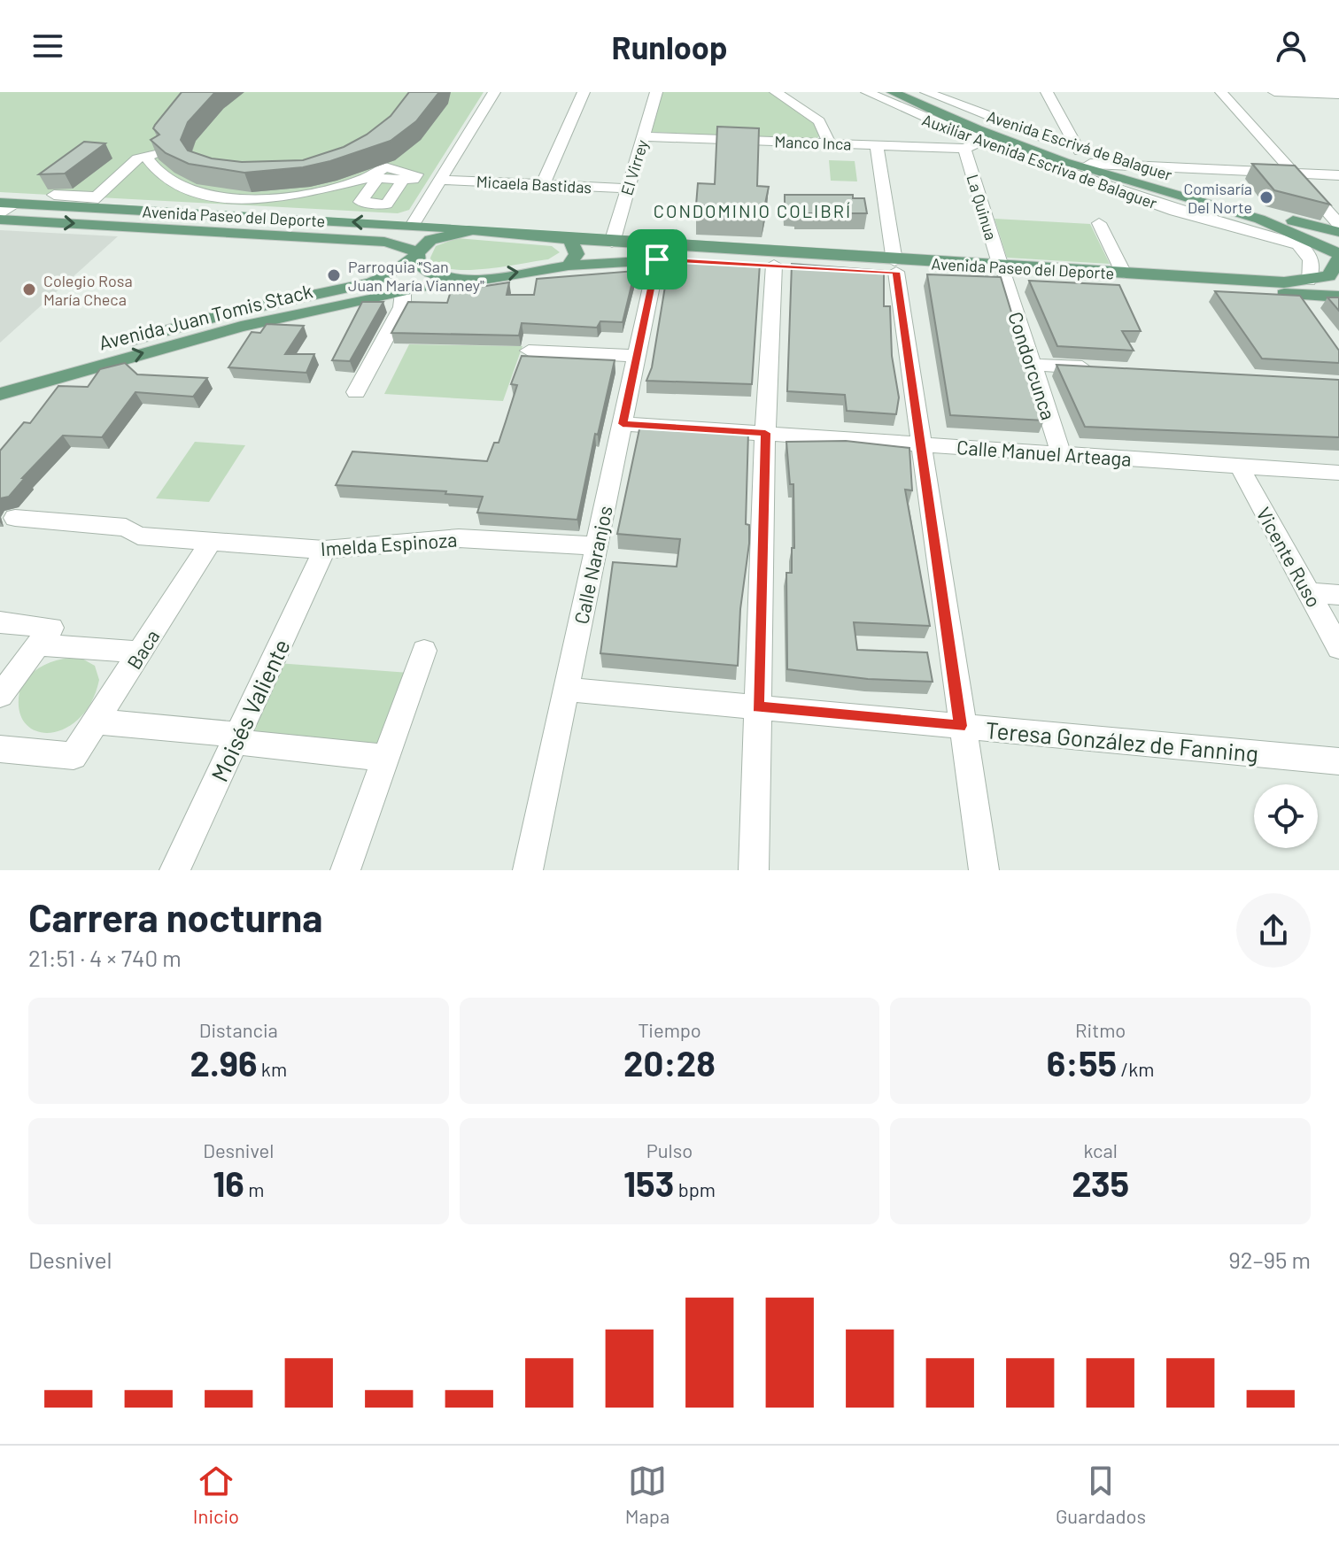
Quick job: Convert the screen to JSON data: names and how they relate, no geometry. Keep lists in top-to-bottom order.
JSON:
{
  "streets": {
    "main road": ["Avenida Escrivá de Balaguer", "Avenida Paseo del Deporte", "Avenida Juan Tomis Stack"],
    "street": [
      "Manco Inca",
      "Auxiliar Avenida Escriva de Balaguer",
      "El Virrey",
      "Micaela Bastidas",
      "La Quinua",
      "Condorcunca",
      "Calle Manuel Arteaga",
      "Imelda Espinoza",
      "Vicente Ruso",
      "Calle Naranjos",
      "Baca",
      "Moisés Valiente",
      "Teresa González de Fanning"
    ]
  },
  "crossings": [
    ["Manco Inca", "Auxiliar Avenida Escriva de Balaguer"],
    ["Manco Inca", "El Virrey"],
    ["Manco Inca", "La Quinua"],
    ["Avenida Escrivá de Balaguer", "Avenida Paseo del Deporte"],
    ["Auxiliar Avenida Escriva de Balaguer", "Avenida Paseo del Deporte"],
    ["El Virrey", "Micaela Bastidas"],
    ["El Virrey", "Avenida Paseo del Deporte"],
    ["La Quinua", "Avenida Paseo del Deporte"],
    ["La Quinua", "Condorcunca"],
    ["Avenida Paseo del Deporte", "Avenida Juan Tomis Stack"],
    ["Avenida Paseo del Deporte", "Condorcunca"],
    ["Avenida Paseo del Deporte", "Calle Naranjos"],
    ["Condorcunca", "Calle Manuel Arteaga"],
    ["Calle Manuel Arteaga", "Vicente Ruso"],
    ["Calle Manuel Arteaga", "Calle Naranjos"],
    ["Imelda Espinoza", "Calle Naranjos"],
    ["Imelda Espinoza", "Baca"],
    ["Imelda Espinoza", "Moisés Valiente"],
    ["Calle Naranjos", "Teresa González de Fanning"]
  ],
  "districts": ["CONDOMINIO COLIBRÍ"],
  "places": ["Comisaría Del Norte", "Parroquia \"San Juan María Vianney\"", "Colegio Rosa María Checa"],
  "page": {
    "header": "Runloop",
    "heading": ["Carrera nocturna", "21:51 · 4 × 740 m"],
    "stats": [
      ["Distancia", "2.96 km"],
      ["Tiempo", "20:28"],
      ["Ritmo", "6:55 /km"],
      ["Desnivel", "16 m"],
      ["Pulso", "153 bpm"],
      ["kcal", "235"]
    ],
    "chart": ["Desnivel", "92–95 m"],
    "tabs": ["Inicio", "Mapa", "Guardados"]
  }
}
